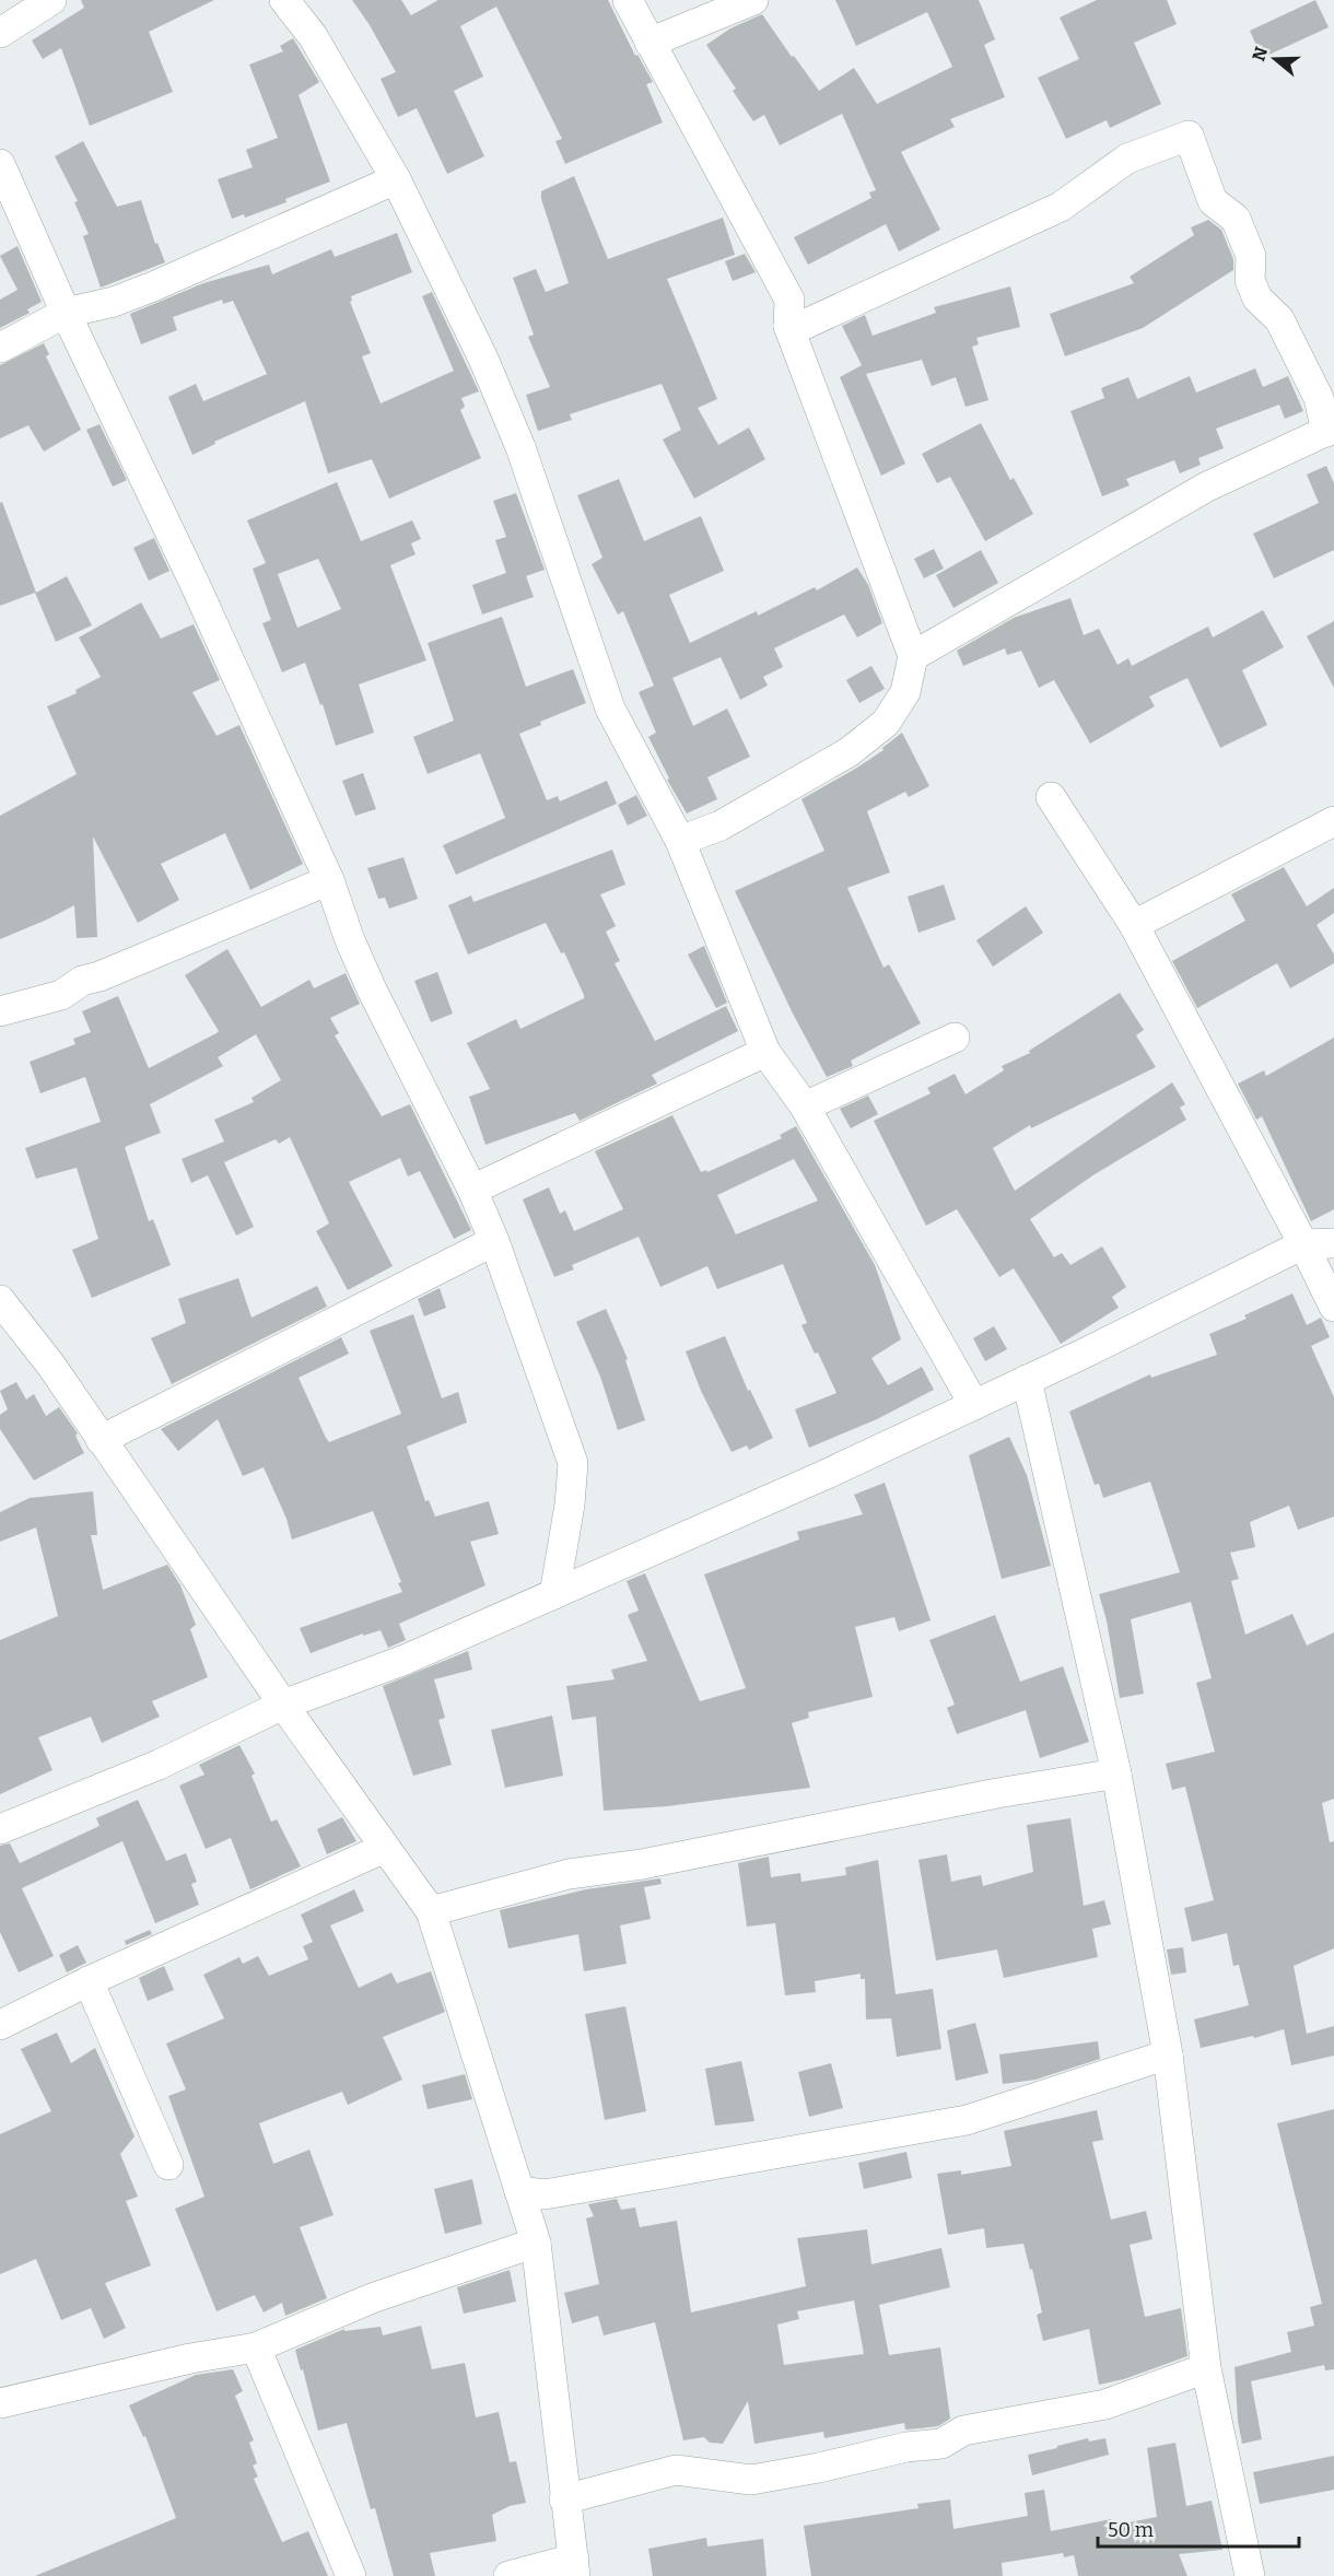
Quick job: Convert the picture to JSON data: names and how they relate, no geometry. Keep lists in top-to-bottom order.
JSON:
{
  "scale_bar": "50 m",
  "north": "left"
}
